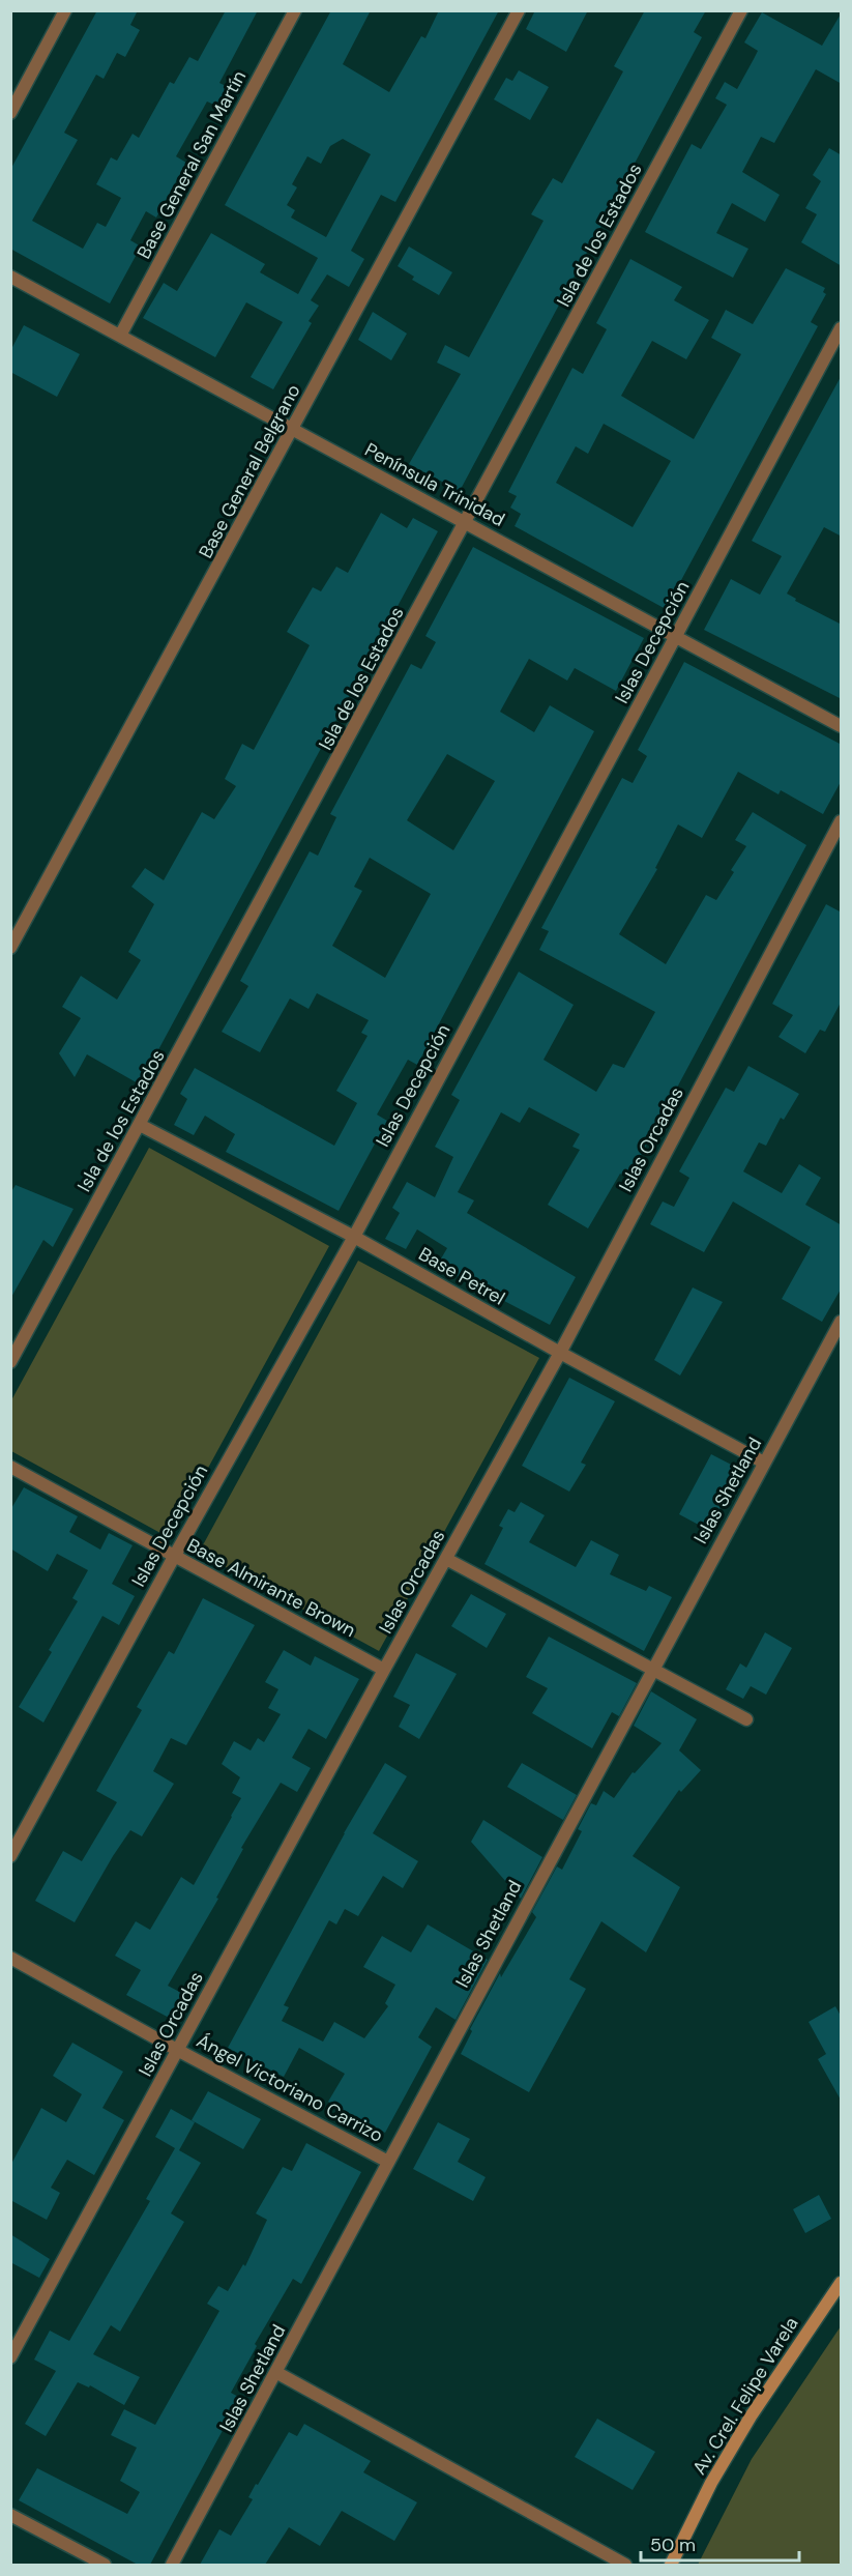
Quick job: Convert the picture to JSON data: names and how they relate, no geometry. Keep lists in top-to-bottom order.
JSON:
{
  "streets": {
    "main road": ["Av. Crel. Felipe Varela"],
    "street": [
      "Base General San Martín",
      "Isla de los Estados",
      "Base General Belgrano",
      "Península Trinidad",
      "Islas Decepción",
      "Islas Orcadas",
      "Base Petrel",
      "Islas Shetland",
      "Base Almirante Brown",
      "Ángel Victoriano Carrizo"
    ]
  },
  "crossings": [
    ["Base General San Martín", "Península Trinidad"],
    ["Isla de los Estados", "Península Trinidad"],
    ["Isla de los Estados", "Base Petrel"],
    ["Base General Belgrano", "Península Trinidad"],
    ["Península Trinidad", "Islas Decepción"],
    ["Islas Decepción", "Base Petrel"],
    ["Islas Decepción", "Base Almirante Brown"],
    ["Islas Orcadas", "Base Petrel"],
    ["Islas Orcadas", "Base Almirante Brown"],
    ["Islas Orcadas", "Ángel Victoriano Carrizo"],
    ["Base Petrel", "Islas Shetland"],
    ["Islas Shetland", "Ángel Victoriano Carrizo"]
  ],
  "scale_bar": "50 m"
}
